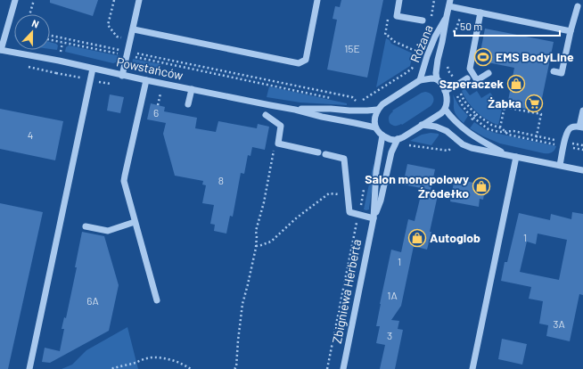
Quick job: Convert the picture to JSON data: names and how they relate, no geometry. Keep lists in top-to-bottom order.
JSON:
{
  "streets": {
    "street": ["Różana", "Powstańców", "Zbigniewa Herberta"]
  },
  "places": {
    "sports": ["EMS BodyLine"],
    "shop": ["Szperaczek", "Salon monopolowy Źródełko", "Autoglob"],
    "supermarket": ["Żabka"]
  },
  "house_numbers": [
    "15E",
    "6",
    "4",
    "8",
    "1",
    "1",
    "1A",
    "6A",
    "3A",
    "3"
  ],
  "scale_bar": "50 m",
  "north": "top"
}
